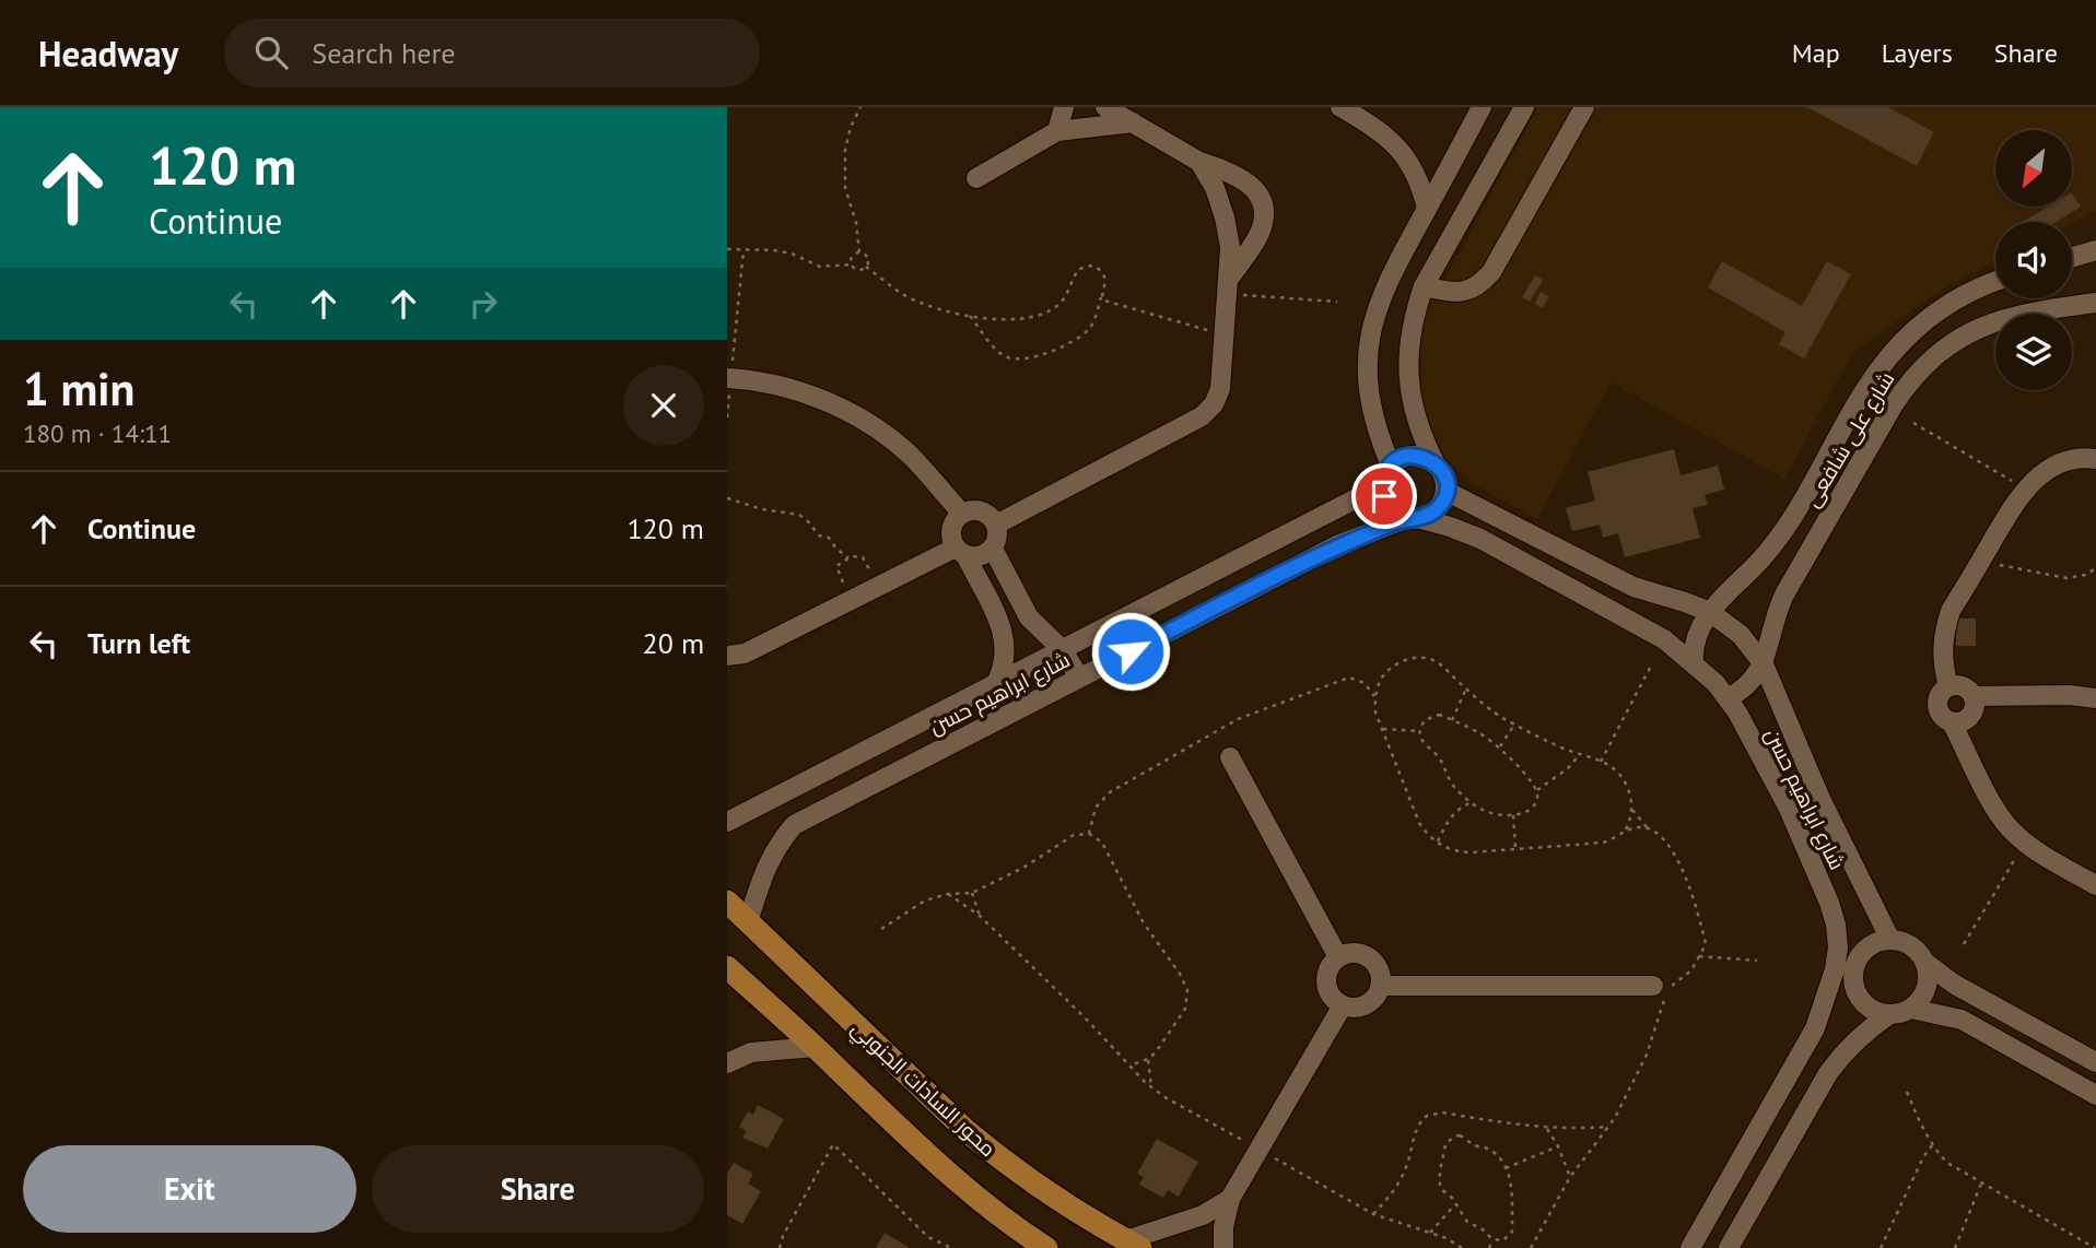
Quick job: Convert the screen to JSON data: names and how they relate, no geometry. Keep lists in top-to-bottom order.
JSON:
{
  "streets": {
    "main road": ["محور السادات الجنوبي"],
    "street": ["شارع على شافعى", "شارع ابراهيم حسن"]
  },
  "crossings": [
    ["شارع على شافعى", "شارع ابراهيم حسن"],
    ["شارع ابراهيم حسن", "محور السادات الجنوبي"]
  ],
  "north": "bottom left",
  "page": {
    "header": "Headway",
    "search": "Search here",
    "nav": ["Map", "Layers", "Share"],
    "turn": ["120 m", "Continue"],
    "heading": ["1 min", "180 m · 14:11"],
    "list": [
      {
        "name": "Continue",
        "value": "120 m"
      },
      {
        "name": "Turn left",
        "value": "20 m"
      }
    ],
    "buttons": ["Exit", "Share"]
  }
}
